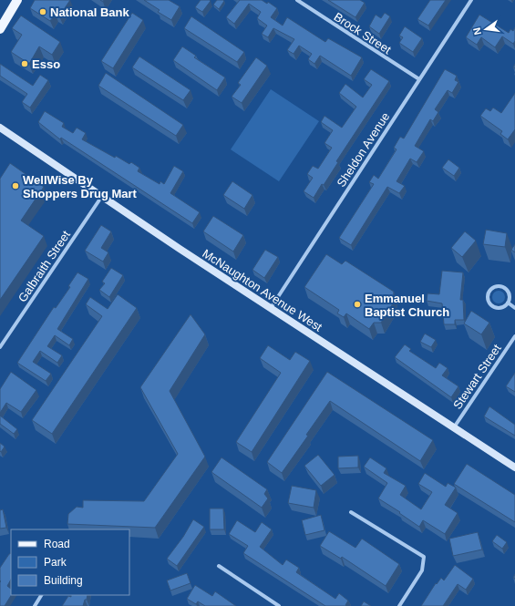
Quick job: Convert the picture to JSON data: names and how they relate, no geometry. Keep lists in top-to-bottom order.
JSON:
{
  "streets": {
    "main road": ["McNaughton Avenue West"],
    "street": [
      "Brock Street",
      "Sheldon Avenue",
      "Galbraith Street",
      "Stewart Street"
    ]
  },
  "crossings": [
    ["Brock Street", "Sheldon Avenue"],
    ["Sheldon Avenue", "McNaughton Avenue West"],
    ["Galbraith Street", "McNaughton Avenue West"],
    ["McNaughton Avenue West", "Stewart Street"]
  ],
  "places": [
    "National Bank",
    "Esso",
    "WellWise By Shoppers Drug Mart",
    "Emmanuel Baptist Church"
  ],
  "legend": ["Road", "Park", "Building"],
  "north": "left"
}
